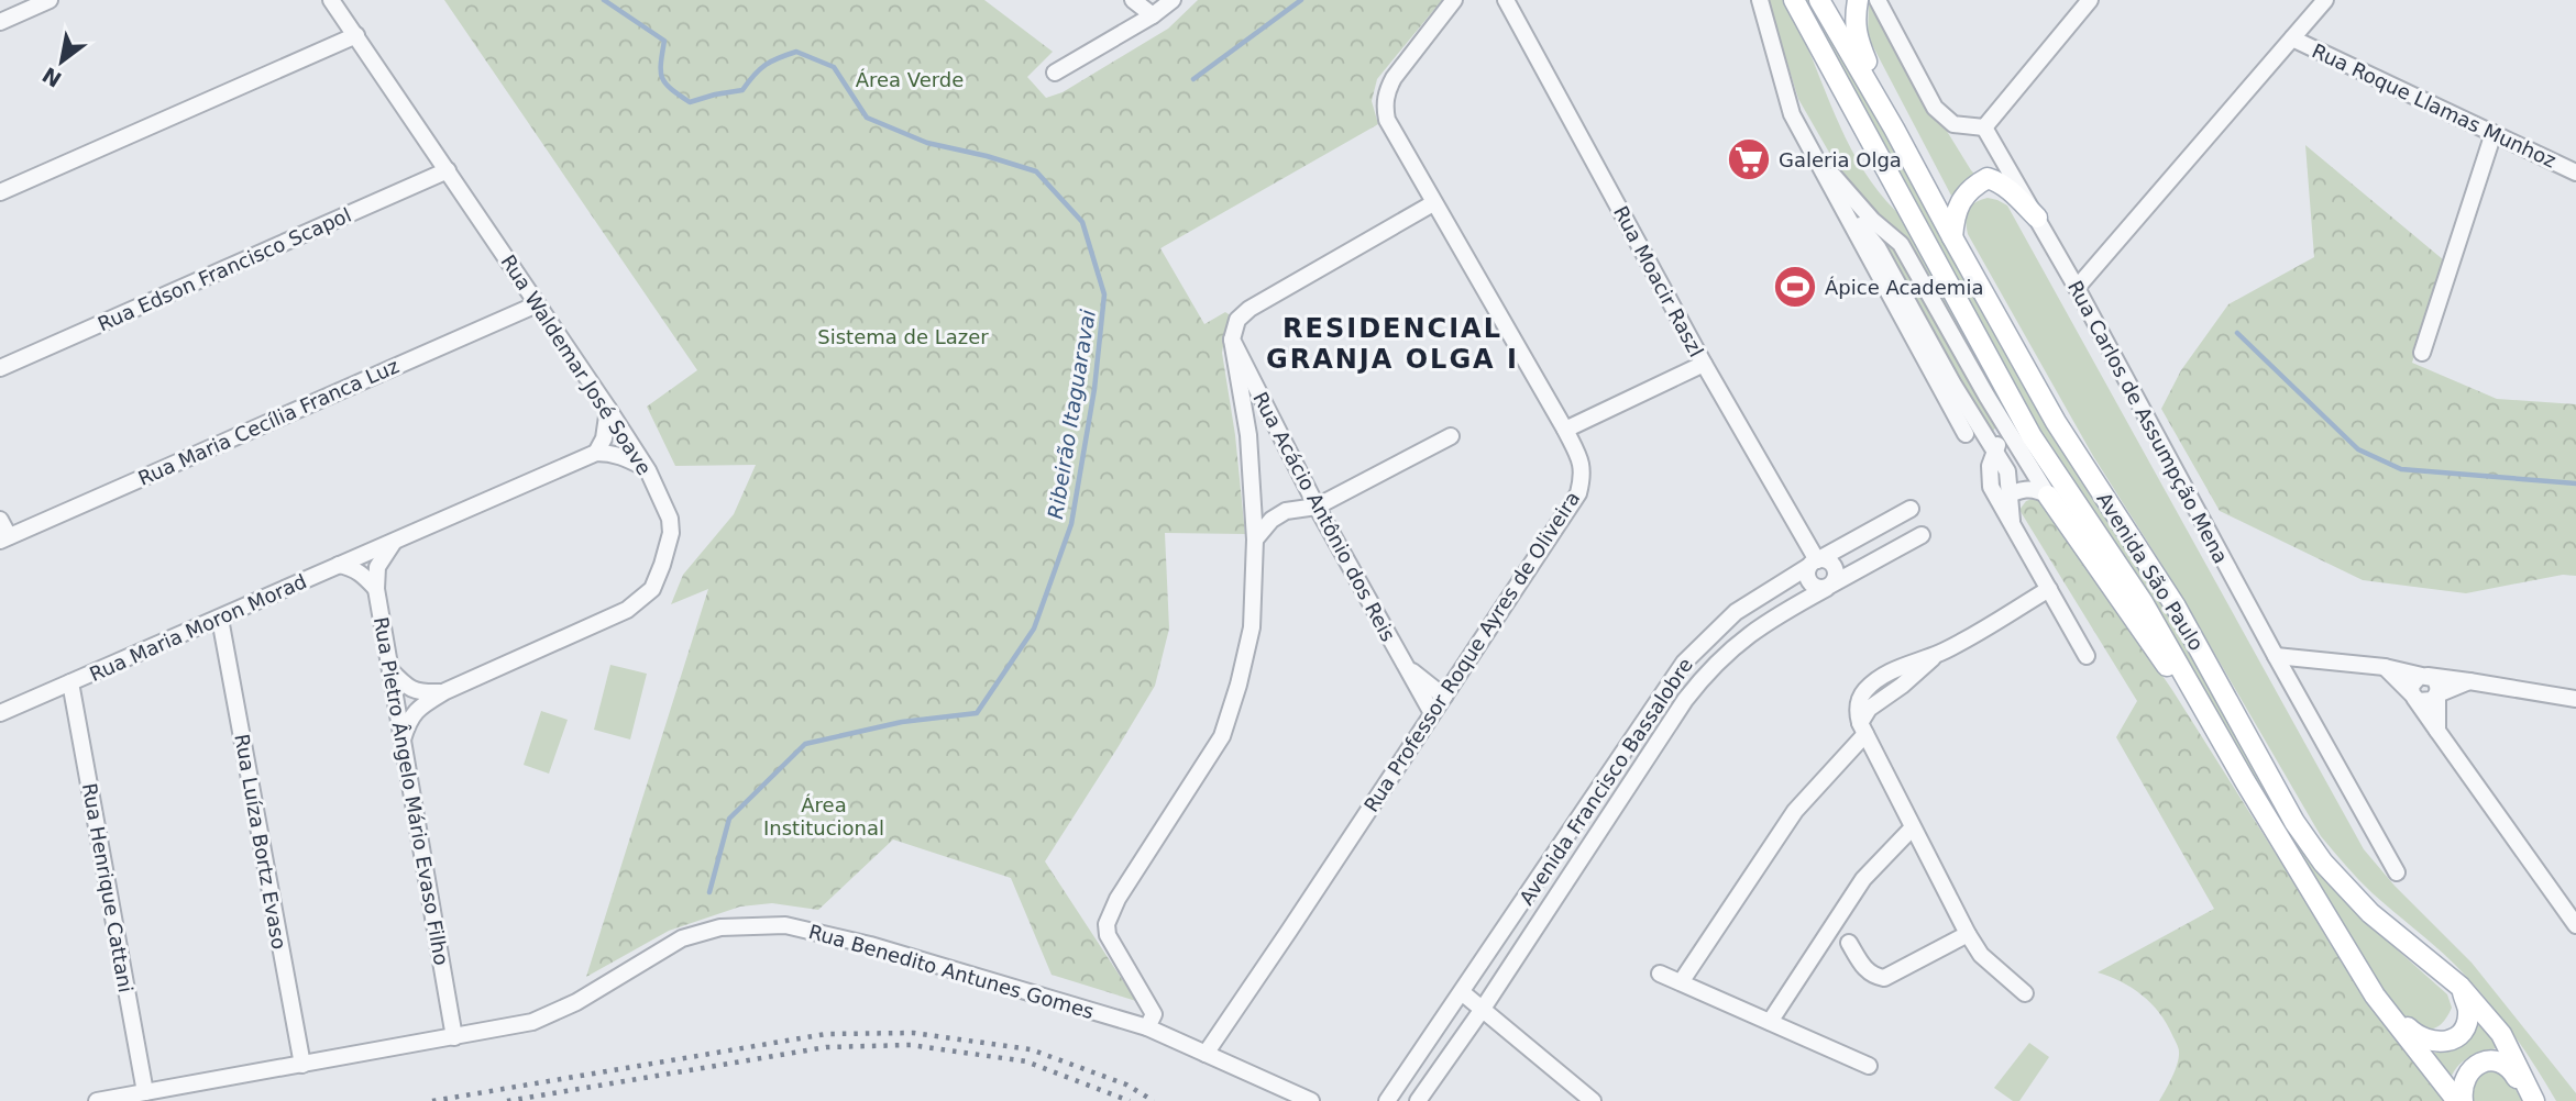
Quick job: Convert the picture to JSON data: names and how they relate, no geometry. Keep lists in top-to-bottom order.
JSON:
{
  "streets": {
    "main road": ["Avenida São Paulo"],
    "street": [
      "Rua Roque Llamas Munhoz",
      "Rua Edson Francisco Scapol",
      "Rua Moacir Raszl",
      "Rua Waldemar José Soave",
      "Rua Maria Cecília Franca Luz",
      "Rua Carlos de Assumpção Mena",
      "Rua Acácio Antônio dos Reis",
      "Rua Maria Moron Morad",
      "Rua Professor Roque Ayres de Oliveira",
      "Avenida Francisco Bassalobre",
      "Rua Pietro Ângelo Mário Evaso Filho",
      "Rua Luíza Bortz Evaso",
      "Rua Henrique Cattani",
      "Rua Benedito Antunes Gomes"
    ]
  },
  "crossings": [
    ["Rua Edson Francisco Scapol", "Rua Waldemar José Soave"],
    ["Rua Moacir Raszl", "Avenida Francisco Bassalobre"],
    ["Rua Waldemar José Soave", "Rua Maria Cecília Franca Luz"],
    ["Rua Waldemar José Soave", "Rua Pietro Ângelo Mário Evaso Filho"],
    ["Rua Acácio Antônio dos Reis", "Rua Professor Roque Ayres de Oliveira"],
    ["Rua Maria Moron Morad", "Rua Pietro Ângelo Mário Evaso Filho"],
    ["Rua Maria Moron Morad", "Rua Luíza Bortz Evaso"],
    ["Rua Maria Moron Morad", "Rua Henrique Cattani"],
    ["Rua Professor Roque Ayres de Oliveira", "Rua Benedito Antunes Gomes"],
    ["Rua Pietro Ângelo Mário Evaso Filho", "Rua Benedito Antunes Gomes"],
    ["Rua Luíza Bortz Evaso", "Rua Benedito Antunes Gomes"],
    ["Rua Henrique Cattani", "Rua Benedito Antunes Gomes"]
  ],
  "districts": ["RESIDENCIAL GRANJA OLGA I"],
  "water": ["Ribeirão Itaguaravai"],
  "parks": ["Área Verde", "Sistema de Lazer", "Área Institucional"],
  "places": {
    "supermarket": ["Galeria Olga"],
    "sports": ["Ápice Academia"]
  },
  "north": "bottom left"
}
